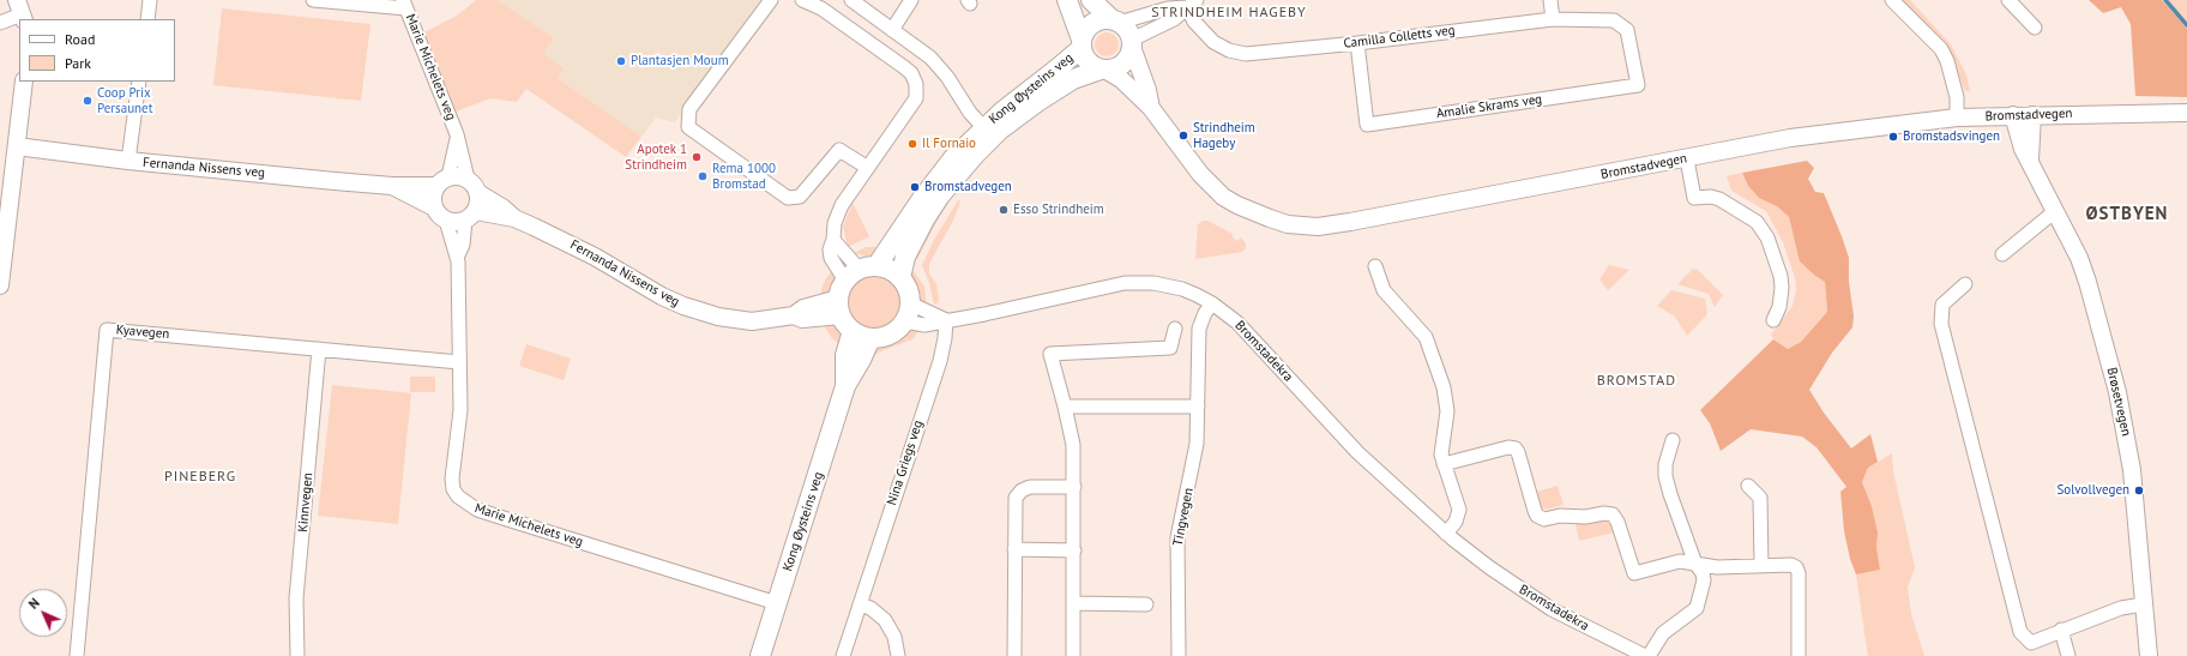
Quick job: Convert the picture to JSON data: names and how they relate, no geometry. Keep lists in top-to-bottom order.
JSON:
{
  "streets": {
    "main road": ["Kong Øysteins veg"],
    "street": [
      "Camilla Colletts veg",
      "Marie Michelets veg",
      "Amalie Skrams veg",
      "Bromstadvegen",
      "Fernanda Nissens veg",
      "Kyavegen",
      "Bromstadekra",
      "Brøsetvegen",
      "Nina Griegs veg",
      "Kinnvegen",
      "Tingvegen"
    ]
  },
  "crossings": [
    ["Camilla Colletts veg", "Amalie Skrams veg"],
    ["Marie Michelets veg", "Kong Øysteins veg"],
    ["Marie Michelets veg", "Fernanda Nissens veg"],
    ["Marie Michelets veg", "Kyavegen"],
    ["Kong Øysteins veg", "Bromstadvegen"],
    ["Kong Øysteins veg", "Fernanda Nissens veg"],
    ["Kong Øysteins veg", "Bromstadekra"],
    ["Bromstadvegen", "Brøsetvegen"],
    ["Fernanda Nissens veg", "Bromstadekra"],
    ["Kyavegen", "Kinnvegen"],
    ["Bromstadekra", "Nina Griegs veg"],
    ["Bromstadekra", "Tingvegen"]
  ],
  "districts": [
    "STRINDHEIM HAGEBY",
    "ØSTBYEN",
    "BROMSTAD",
    "PINEBERG"
  ],
  "places": [
    "Plantasjen Moum",
    "Coop Prix Persaunet",
    "Strindheim Hageby",
    "Bromstadsvingen",
    "Il Fornaio",
    "Apotek 1 Strindheim",
    "Rema 1000 Bromstad",
    "Bromstadvegen",
    "Esso Strindheim",
    "Solvollvegen"
  ],
  "legend": ["Road", "Park"],
  "north": "top left"
}
